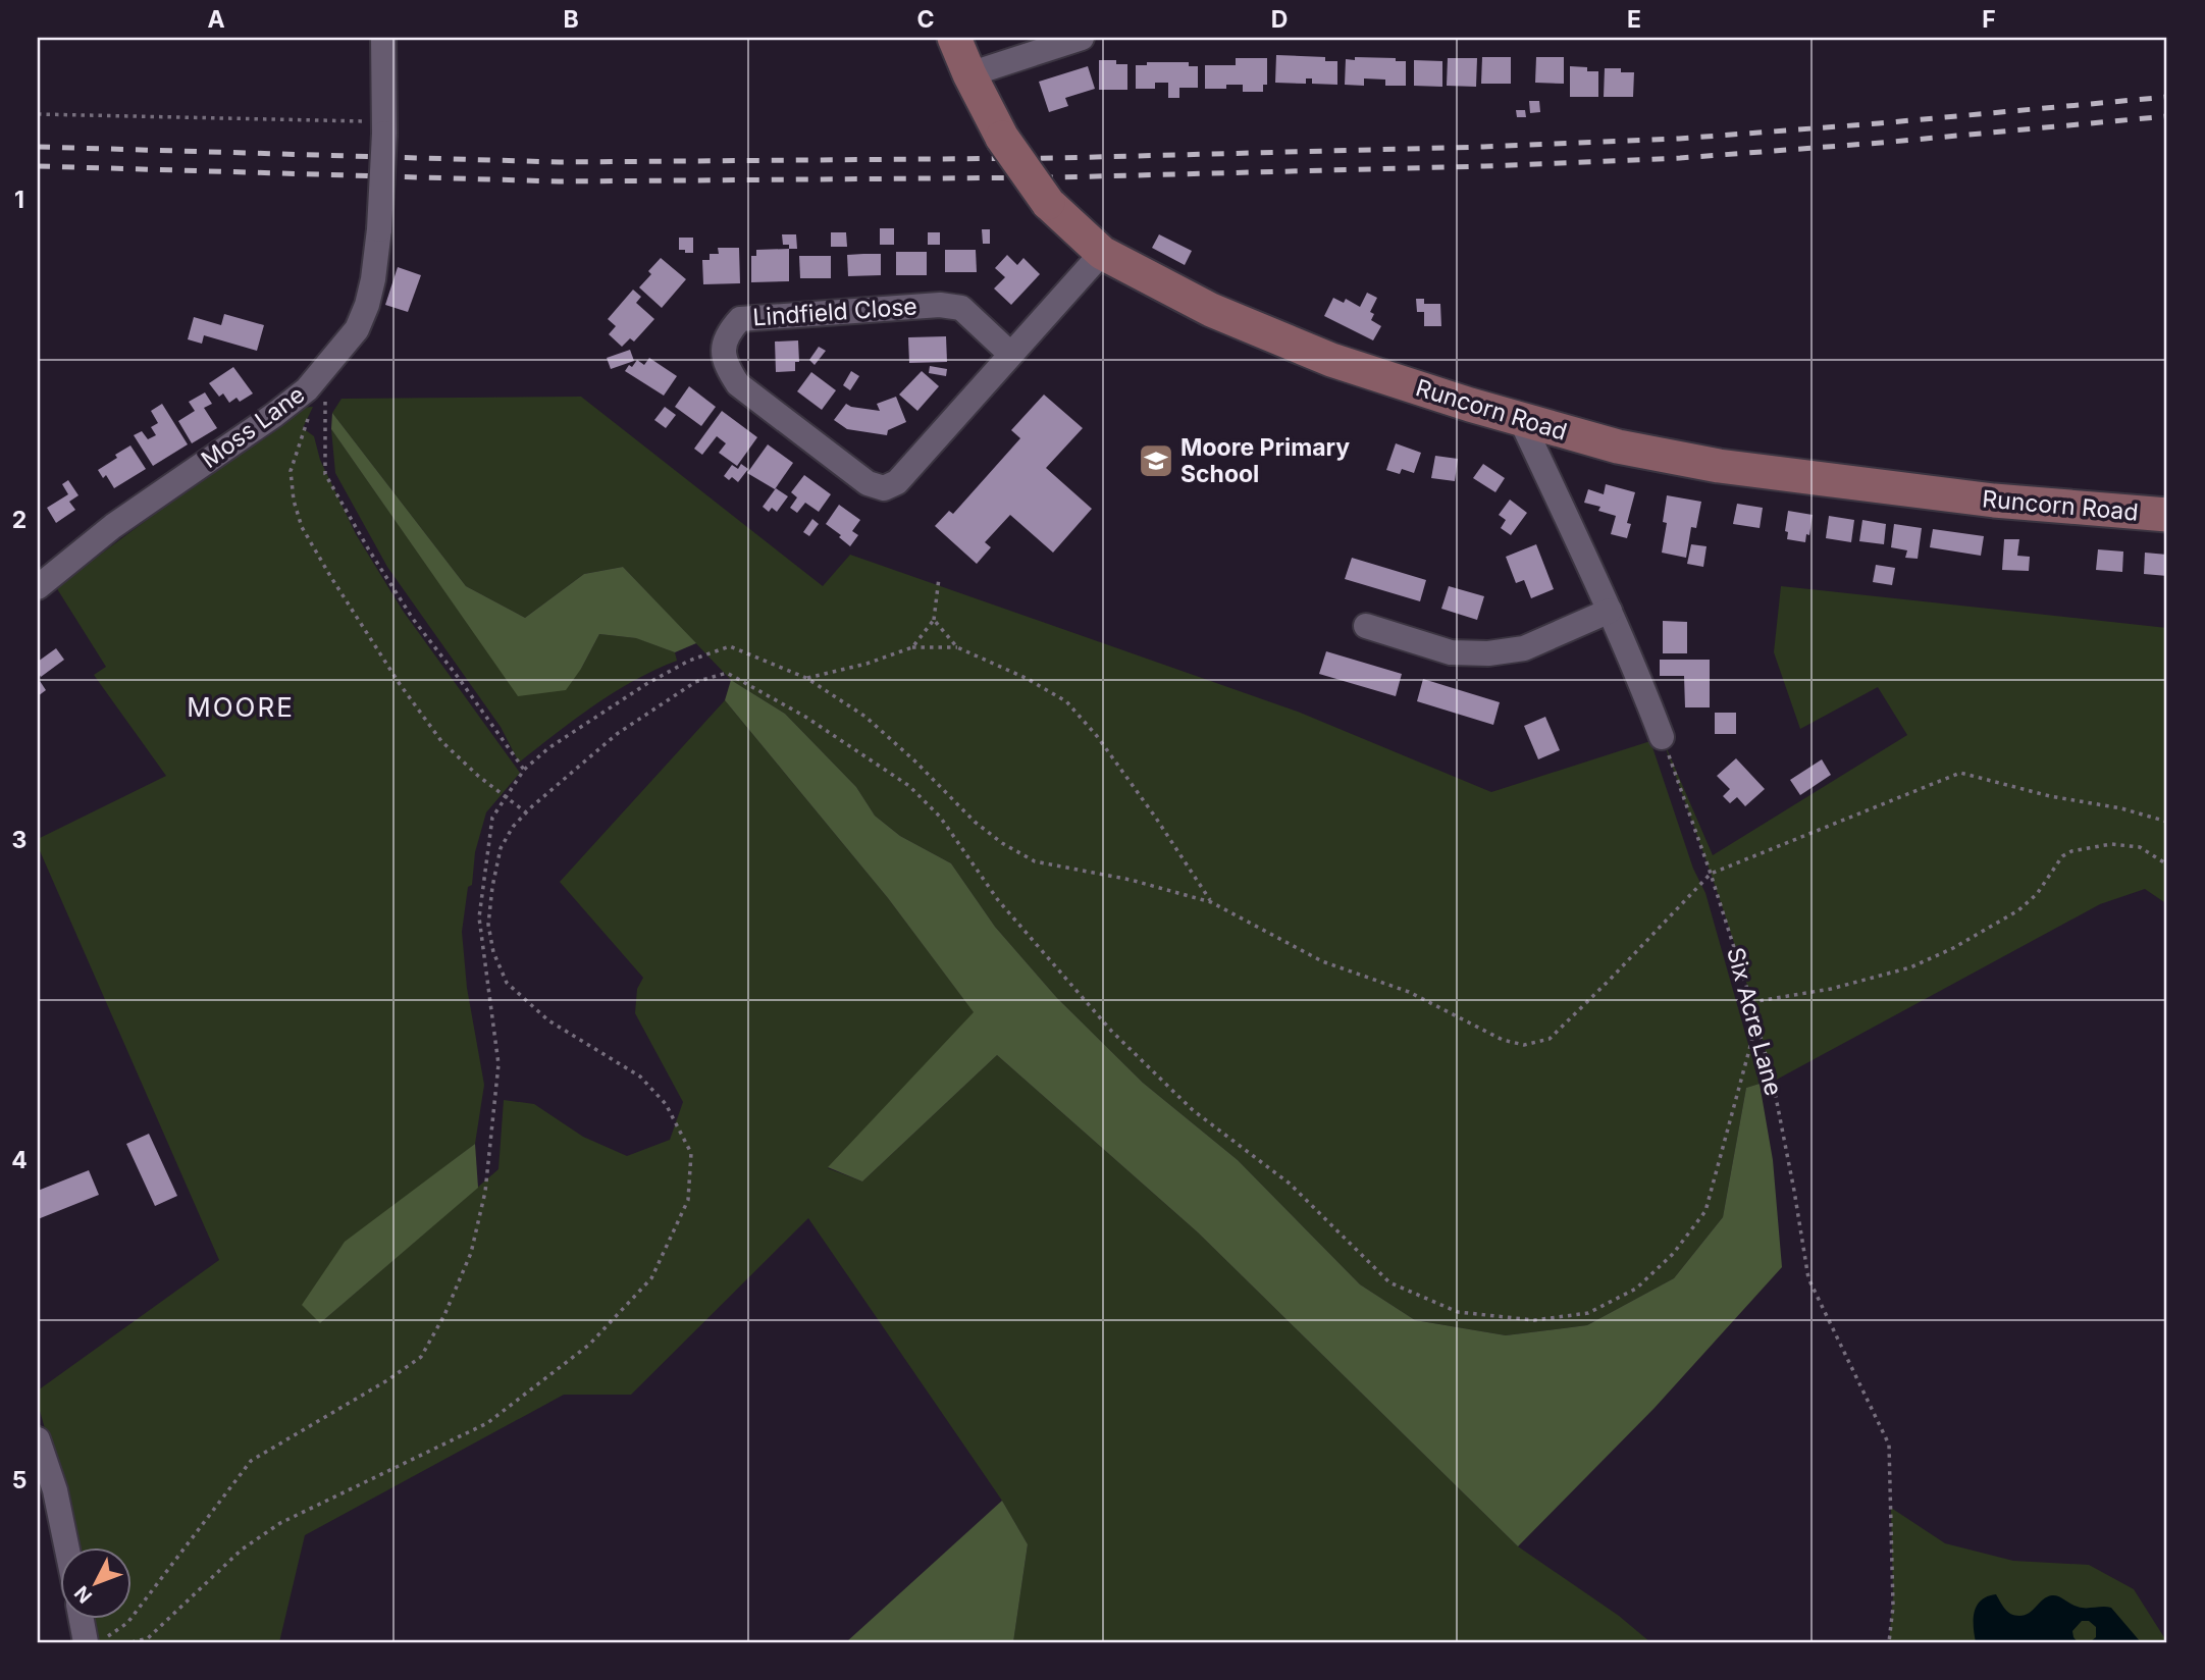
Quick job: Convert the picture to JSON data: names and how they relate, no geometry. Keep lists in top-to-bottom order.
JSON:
{
  "streets": {
    "street": ["Lindfield Close", "Runcorn Road", "Moss Lane"],
    "path": ["Six Acre Lane"]
  },
  "crossings": [
    ["Lindfield Close", "Runcorn Road"]
  ],
  "districts": ["MOORE"],
  "places": {
    "school or university": ["Moore Primary School"]
  },
  "north": "bottom left",
  "grid": {
    "columns": [
      "A",
      "B",
      "C",
      "D",
      "E",
      "F"
    ],
    "rows": [
      "1",
      "2",
      "3",
      "4",
      "5"
    ]
  }
}
